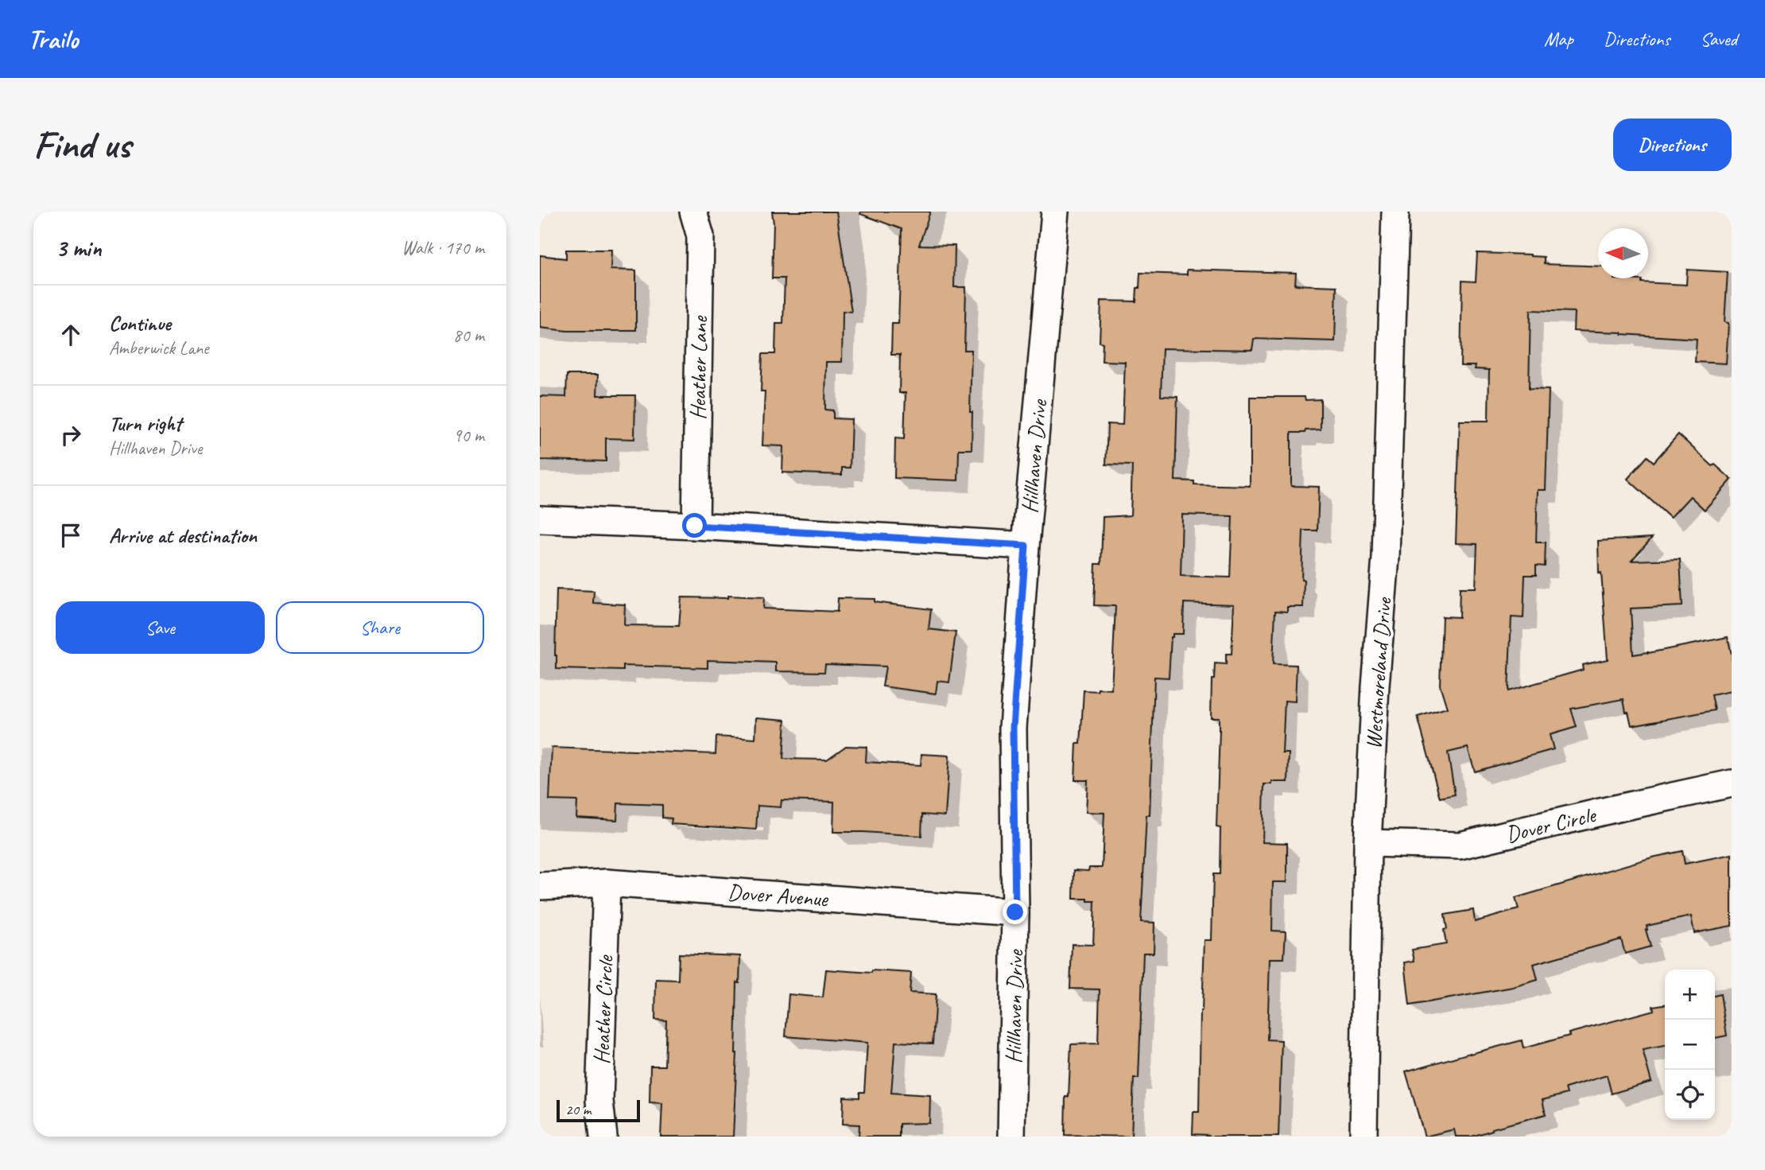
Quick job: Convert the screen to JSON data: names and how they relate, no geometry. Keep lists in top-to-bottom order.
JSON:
{
  "streets": {
    "street": [
      "Heather Lane",
      "Hillhaven Drive",
      "Westmoreland Drive",
      "Dover Circle",
      "Dover Avenue",
      "Heather Circle"
    ]
  },
  "crossings": [
    ["Hillhaven Drive", "Dover Avenue"],
    ["Westmoreland Drive", "Dover Circle"],
    ["Dover Avenue", "Heather Circle"]
  ],
  "scale_bar": "20 m",
  "north": "left",
  "page": {
    "header": "Trailo",
    "nav": ["Map", "Directions", "Saved"],
    "buttons": [
      "Directions",
      ["Save", "Share"]
    ],
    "title": "Find us",
    "heading": ["3 min", "Walk · 170 m"],
    "list": [
      ["Continue", "Amberwick Lane", "80 m"],
      ["Turn right", "Hillhaven Drive", "90 m"],
      "Arrive at destination"
    ],
    "map_buttons": ["+", "−"],
    "scale": "20 m"
  }
}
